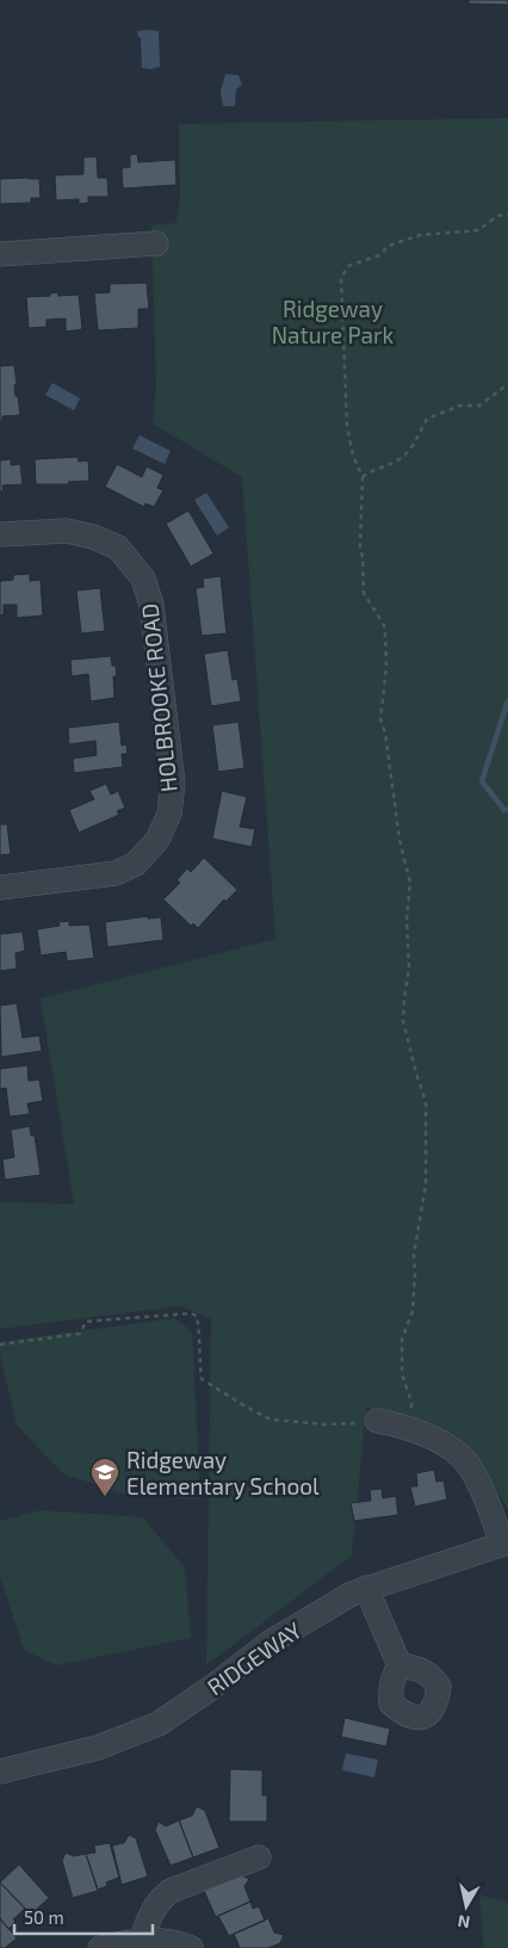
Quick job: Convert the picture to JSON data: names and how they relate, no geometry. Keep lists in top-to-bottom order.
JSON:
{
  "streets": {
    "street": ["HOLBROOKE ROAD", "RIDGEWAY"]
  },
  "parks": ["Ridgeway Nature Park"],
  "places": {
    "school or university": ["Ridgeway Elementary School"]
  },
  "scale_bar": "50 m",
  "north": "bottom"
}
